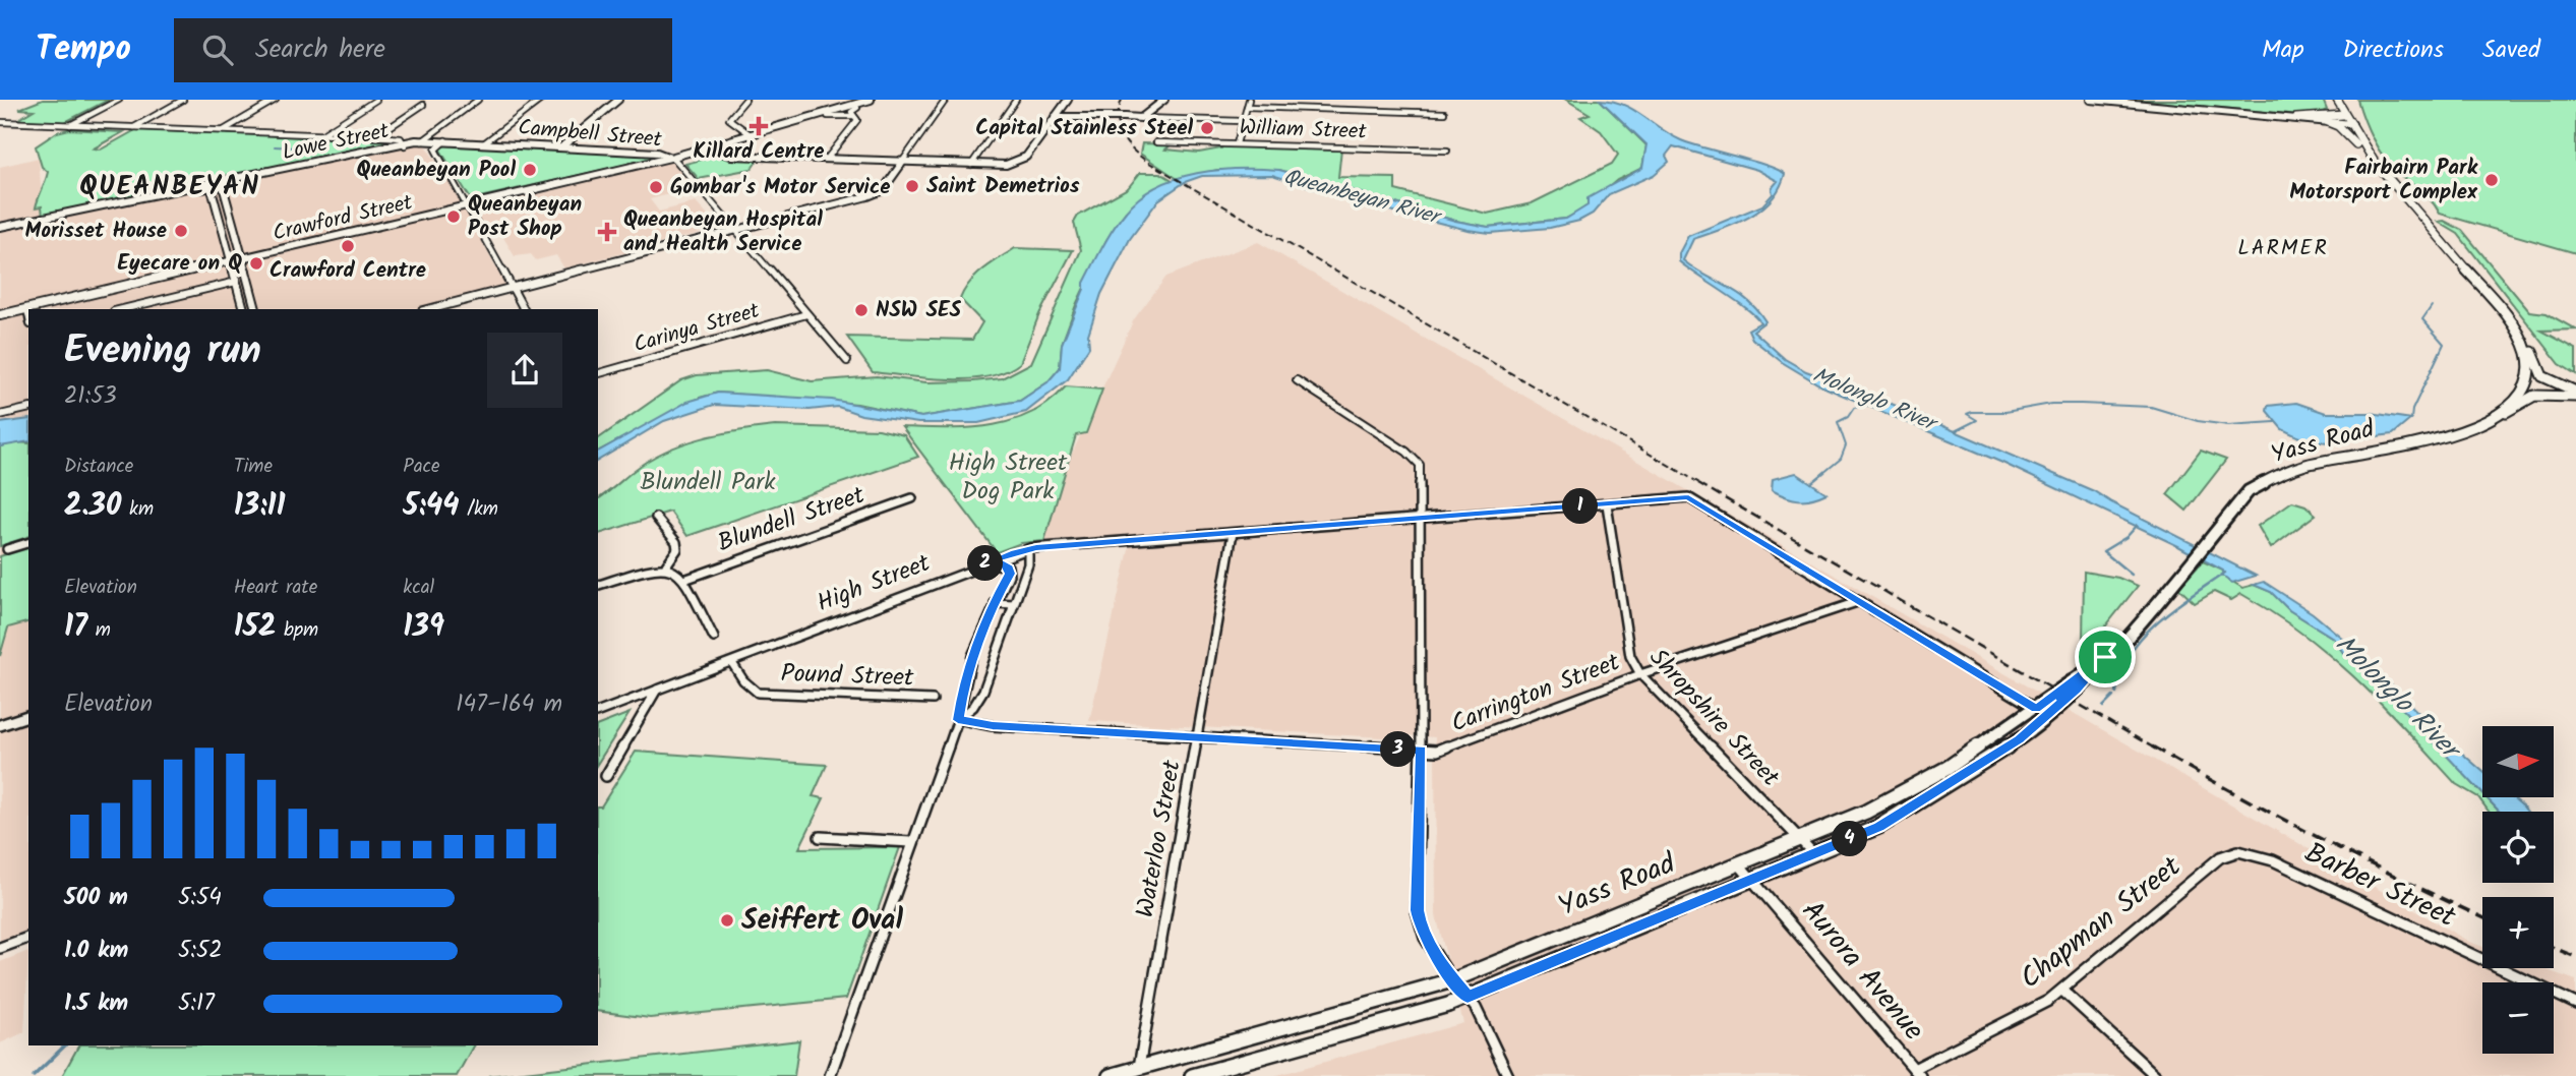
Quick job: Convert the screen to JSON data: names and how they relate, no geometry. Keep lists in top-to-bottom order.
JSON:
{
  "streets": {
    "main road": ["Crawford Street", "Yass Road"],
    "street": [
      "William Street",
      "Campbell Street",
      "Lowe Street",
      "Carinya Street",
      "Blundell Street",
      "High Street",
      "Pound Street",
      "Carrington Street",
      "Shropshire Street",
      "Waterloo Street",
      "Barber Street",
      "Chapman Street",
      "Aurora Avenue"
    ]
  },
  "crossings": [
    ["Campbell Street", "Lowe Street"],
    ["Campbell Street", "Crawford Street"],
    ["Yass Road", "Shropshire Street"],
    ["Yass Road", "Waterloo Street"],
    ["Yass Road", "Aurora Avenue"],
    ["High Street", "Pound Street"],
    ["High Street", "Carrington Street"],
    ["High Street", "Shropshire Street"],
    ["High Street", "Waterloo Street"],
    ["Carrington Street", "Shropshire Street"],
    ["Carrington Street", "Waterloo Street"],
    ["Barber Street", "Chapman Street"],
    ["Chapman Street", "Aurora Avenue"]
  ],
  "districts": ["QUEANBEYAN", "LARMER"],
  "water": ["Queanbeyan River", "Molonglo River"],
  "parks": ["High Street Dog Park", "Blundell Park"],
  "places": {
    "health": ["Killard Centre", "Queanbeyan Hospital and Health Service"],
    "other": [
      "Capital Stainless Steel",
      "Queanbeyan Pool",
      "Fairbairn Park Motorsport Complex",
      "Saint Demetrios",
      "Gombar's Motor Service",
      "Queanbeyan Post Shop",
      "Morisset House",
      "Crawford Centre",
      "Eyecare on Q",
      "NSW SES",
      "Seiffert Oval"
    ]
  },
  "north": "right",
  "page": {
    "header": "Tempo",
    "search": "Search here",
    "nav": ["Map", "Directions", "Saved"],
    "heading": ["Evening run", "21:53"],
    "stats": [
      ["Distance", "2.30 km"],
      ["Time", "13:11"],
      ["Pace", "5:44 /km"],
      ["Elevation", "17 m"],
      ["Heart rate", "152 bpm"],
      ["kcal", "139"]
    ],
    "pins": [
      "1",
      "2",
      "3",
      "4"
    ],
    "chart": ["Elevation", "147–164 m"],
    "map_buttons": ["+", "−"],
    "list": [
      {
        "name": "500 m",
        "note": "5:54"
      },
      {
        "name": "1.0 km",
        "note": "5:52"
      },
      {
        "name": "1.5 km",
        "note": "5:17"
      }
    ]
  }
}
